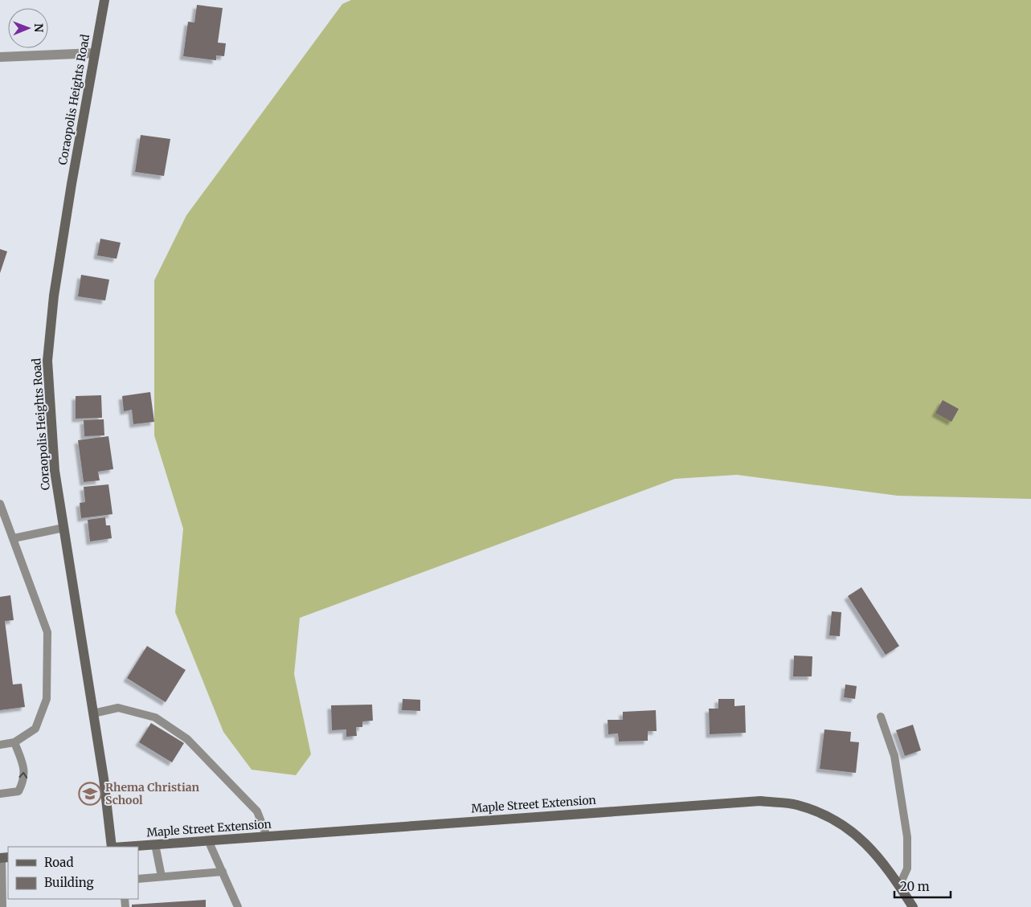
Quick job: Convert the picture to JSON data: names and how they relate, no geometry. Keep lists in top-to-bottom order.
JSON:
{
  "streets": {
    "street": ["Coraopolis Heights Road", "Maple Street Extension"]
  },
  "places": {
    "school or university": ["Rhema Christian School"]
  },
  "legend": ["Road", "Building"],
  "scale_bar": "20 m",
  "north": "right"
}
